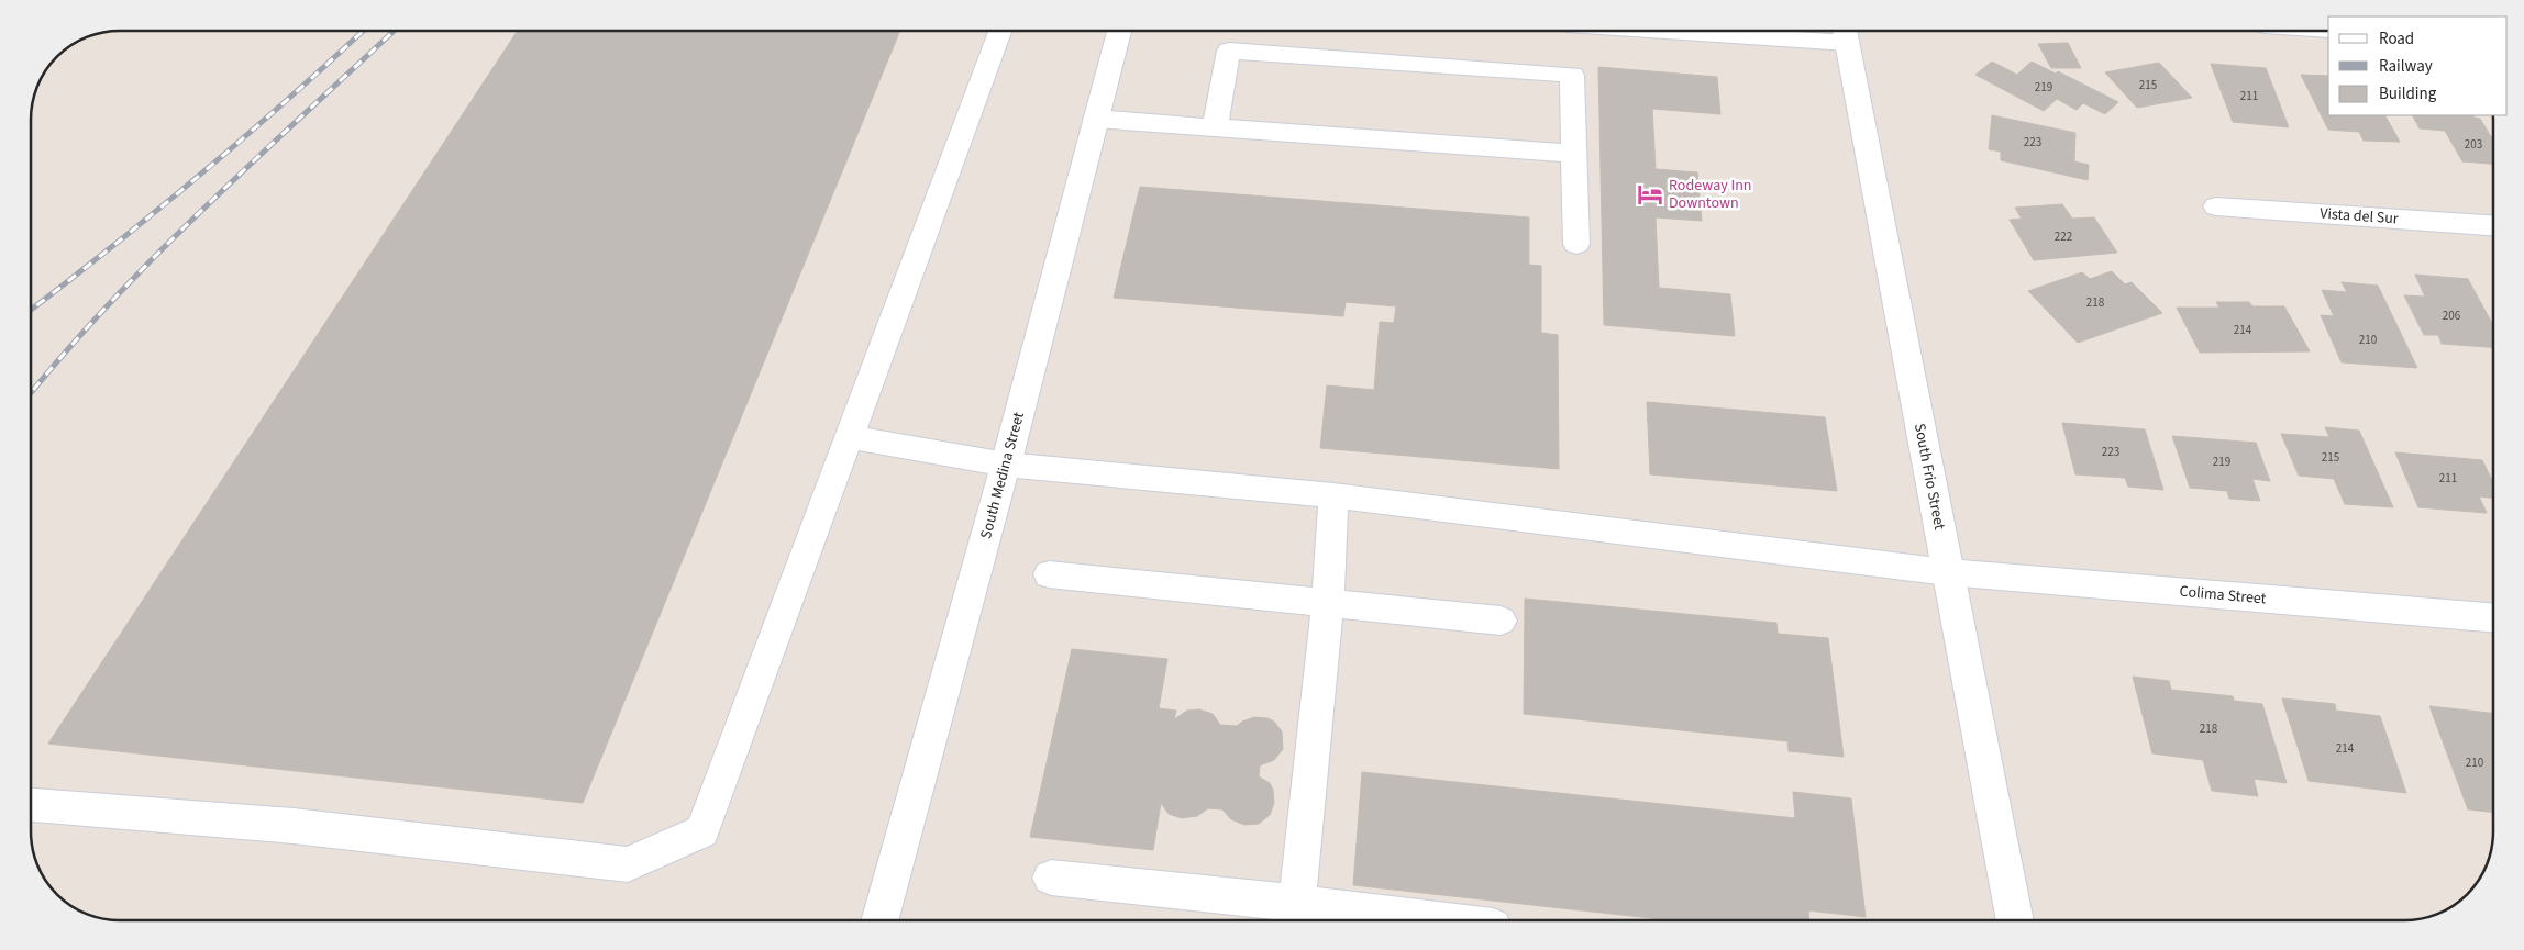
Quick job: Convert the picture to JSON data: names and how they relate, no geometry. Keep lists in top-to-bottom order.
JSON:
{
  "streets": {
    "street": [
      "Vista del Sur",
      "South Medina Street",
      "South Frio Street",
      "Colima Street"
    ]
  },
  "crossings": [
    ["South Medina Street", "Colima Street"],
    ["South Frio Street", "Colima Street"]
  ],
  "places": {
    "hotel": ["Rodeway Inn Downtown"]
  },
  "house_numbers": [
    "215",
    "219",
    "211",
    "223",
    "203",
    "222",
    "218",
    "206",
    "214",
    "210",
    "223",
    "215",
    "219",
    "211",
    "218",
    "214",
    "210"
  ],
  "legend": ["Road", "Railway", "Building"]
}
